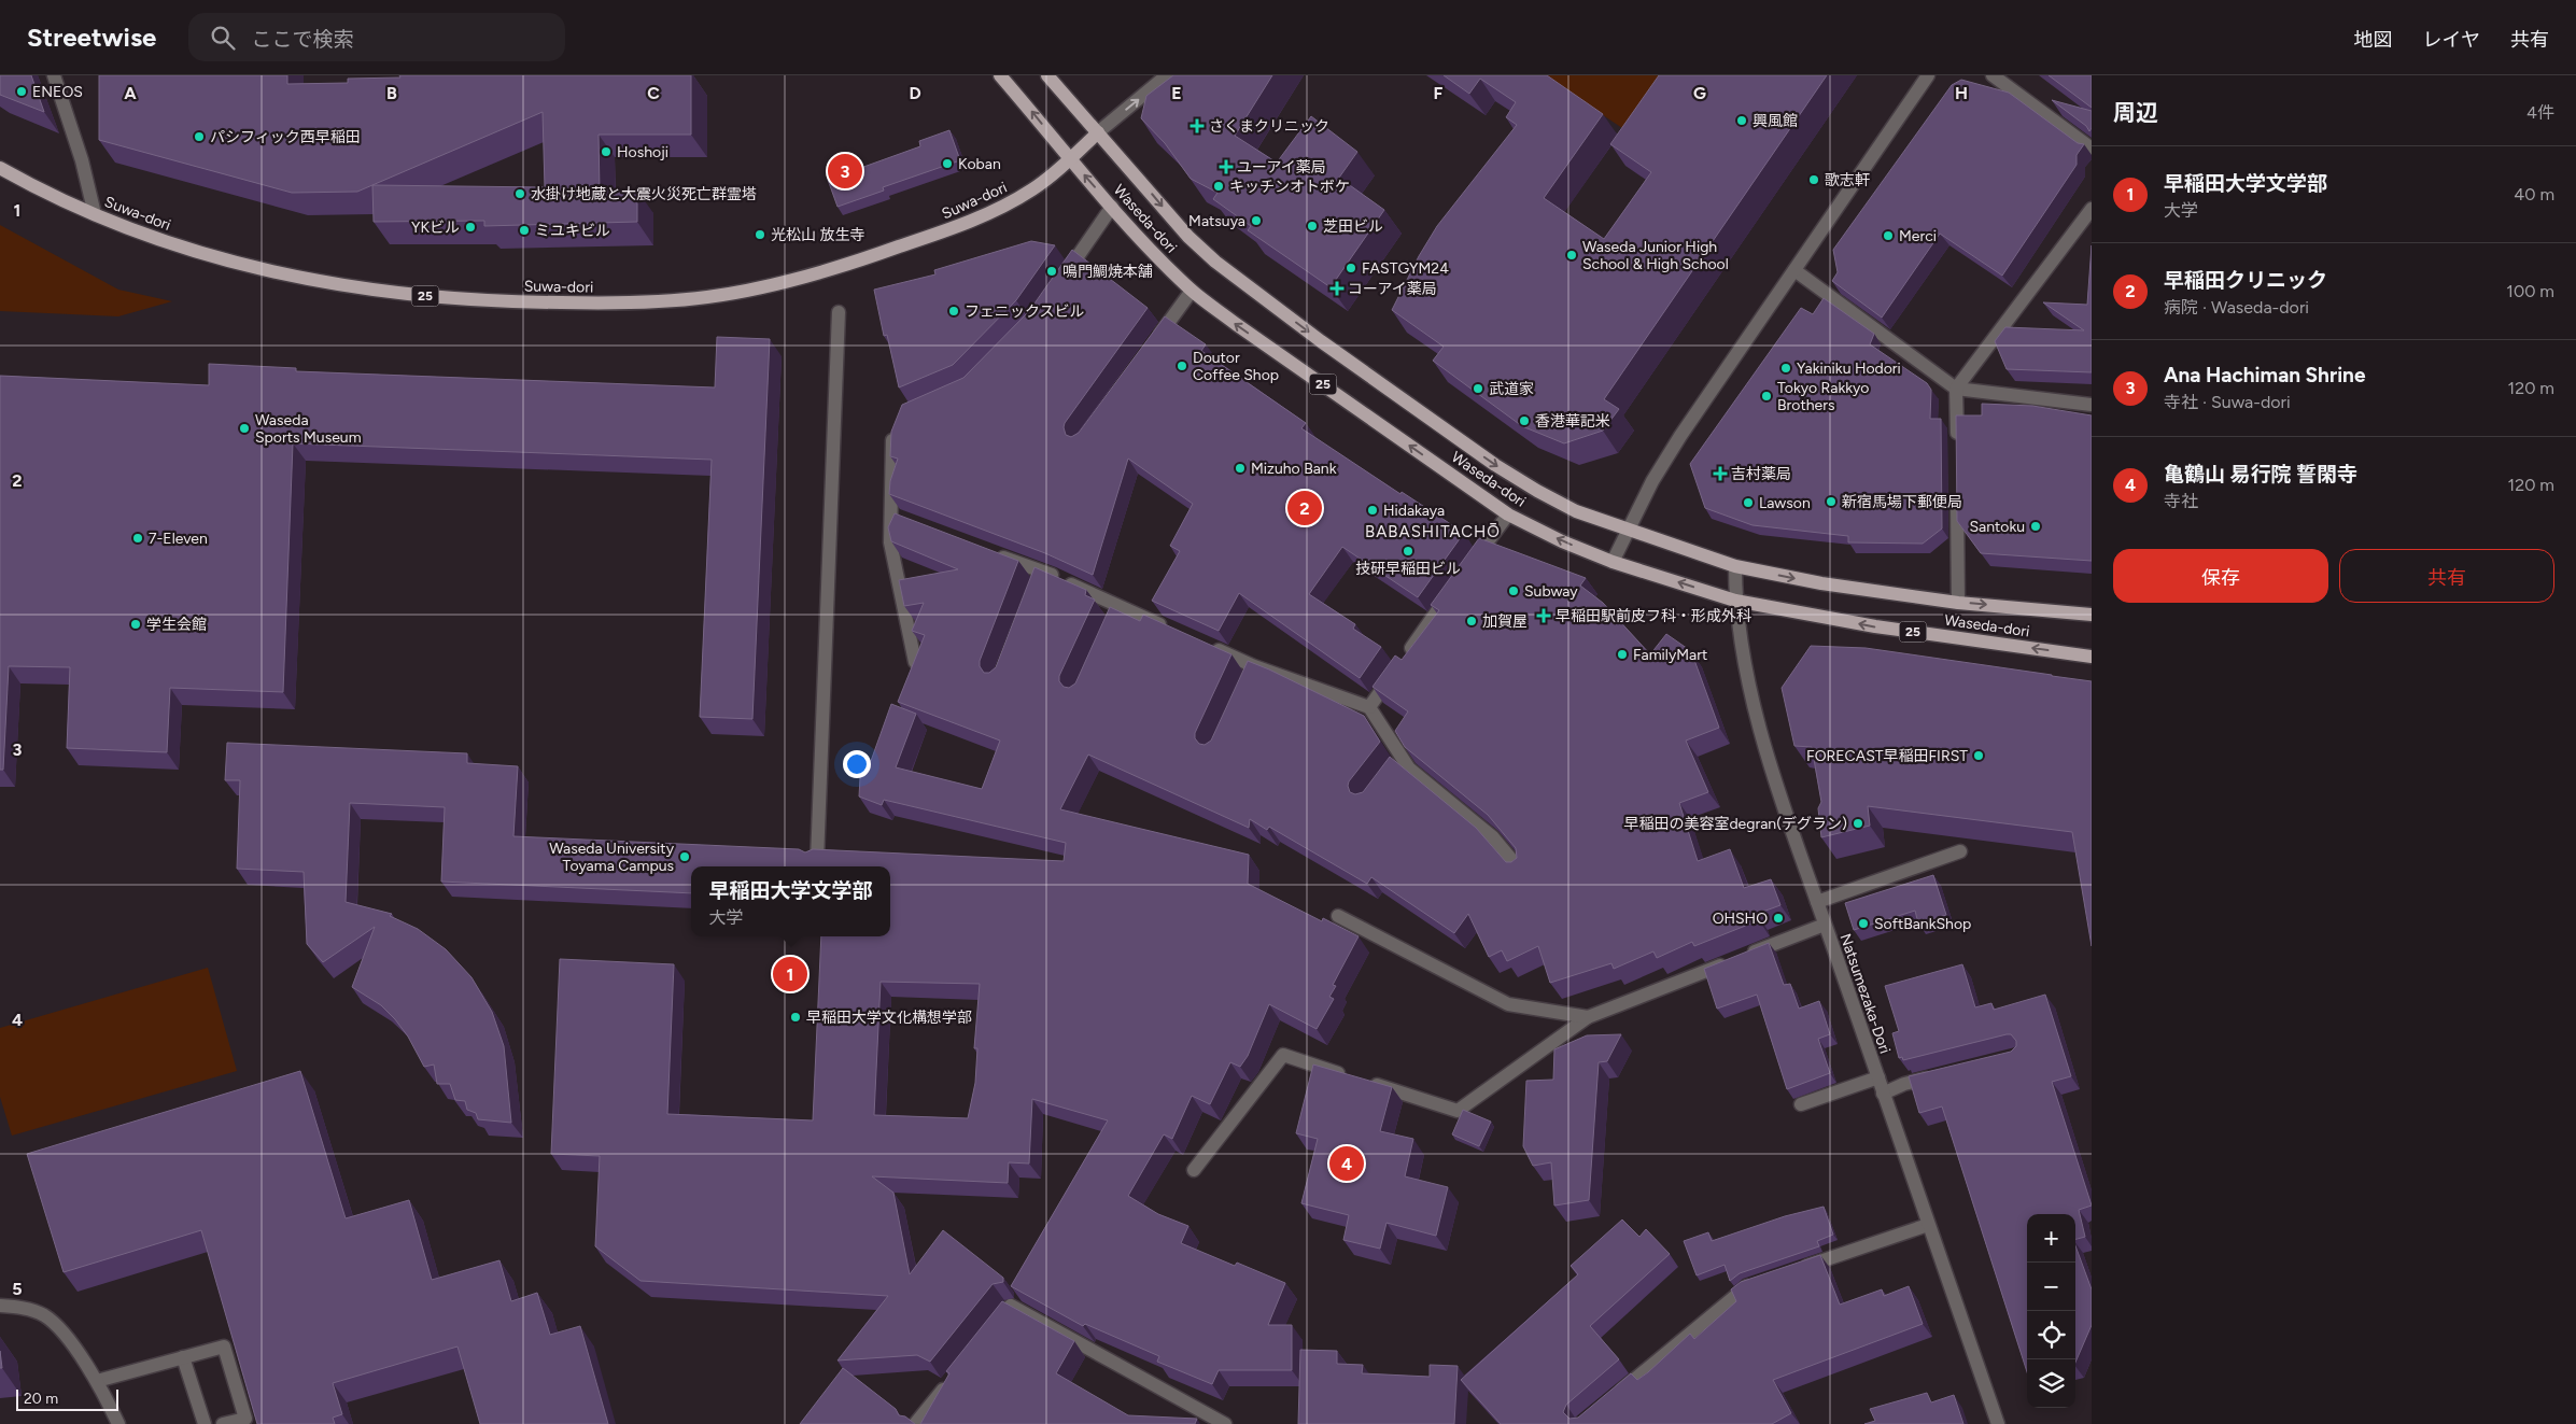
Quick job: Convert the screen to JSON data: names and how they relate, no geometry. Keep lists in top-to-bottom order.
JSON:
{
  "streets": {
    "main road": ["Suwa-dori", "Waseda-dori", "25"],
    "street": ["Natsumezaka-Dori"]
  },
  "crossings": [
    ["Suwa-dori", "Waseda-dori"],
    ["Waseda-dori", "Natsumezaka-Dori"]
  ],
  "districts": ["BABASHITACHŌ"],
  "places": {
    "other": [
      "ENEOS",
      "興風館",
      "パシフィック西早稲田",
      "Hoshoji",
      "Koban",
      "歌志軒",
      "キッチンオトボケ",
      "水掛け地蔵と大震火災死亡群霊塔",
      "Matsuya",
      "芝田ビル",
      "YKビル",
      "ミユキビル",
      "光松山 放生寺",
      "Merci",
      "Waseda Junior High School & High School",
      "FASTGYM24",
      "鳴門鯛焼本舗",
      "フェニックスビル",
      "Doutor Coffee Shop",
      "Yakiniku Hodori",
      "武道家",
      "Tokyo Rakkyo Brothers",
      "香港華記米",
      "Waseda Sports Museum",
      "Mizuho Bank",
      "新宿馬場下郵便局",
      "Lawson",
      "Hidakaya",
      "Santoku",
      "7-Eleven",
      "技研早稲田ビル",
      "Subway",
      "加賀屋",
      "学生会館",
      "FamilyMart",
      "FORECAST早稲田FIRST",
      "早稲田の美容室degran(デグラン)",
      "Waseda University Toyama Campus",
      "OHSHO",
      "SoftBankShop",
      "早稲田大学文化構想学部"
    ],
    "health": [
      "さくまクリニック",
      "ユーアイ薬局",
      "コーアイ薬局",
      "吉村薬局",
      "早稲田駅前皮フ科・形成外科"
    ]
  },
  "scale_bar": "20 m",
  "page": {
    "header": "Streetwise",
    "search": "ここで検索",
    "nav": ["地図", "レイヤ", "共有"],
    "heading": ["周辺", "4件"],
    "list": [
      {
        "mark": "1",
        "name": "早稲田大学文学部",
        "note": "大学",
        "value": "40 m"
      },
      {
        "mark": "2",
        "name": "早稲田クリニック",
        "note": "病院 · Waseda-dori",
        "value": "100 m"
      },
      {
        "mark": "3",
        "name": "Ana Hachiman Shrine",
        "note": "寺社 · Suwa-dori",
        "value": "120 m"
      },
      {
        "mark": "4",
        "name": "亀鶴山 易行院 誓閑寺",
        "note": "寺社",
        "value": "120 m"
      }
    ],
    "pins": [
      "3",
      "2",
      "1",
      "4"
    ],
    "buttons": ["保存", "共有"],
    "popup": ["早稲田大学文学部", "大学"],
    "map_buttons": ["+", "−"],
    "scale": "20 m"
  },
  "grid": {
    "columns": [
      "A",
      "B",
      "C",
      "D",
      "E",
      "F",
      "G",
      "H"
    ],
    "rows": [
      "1",
      "2",
      "3",
      "4",
      "5"
    ]
  }
}
